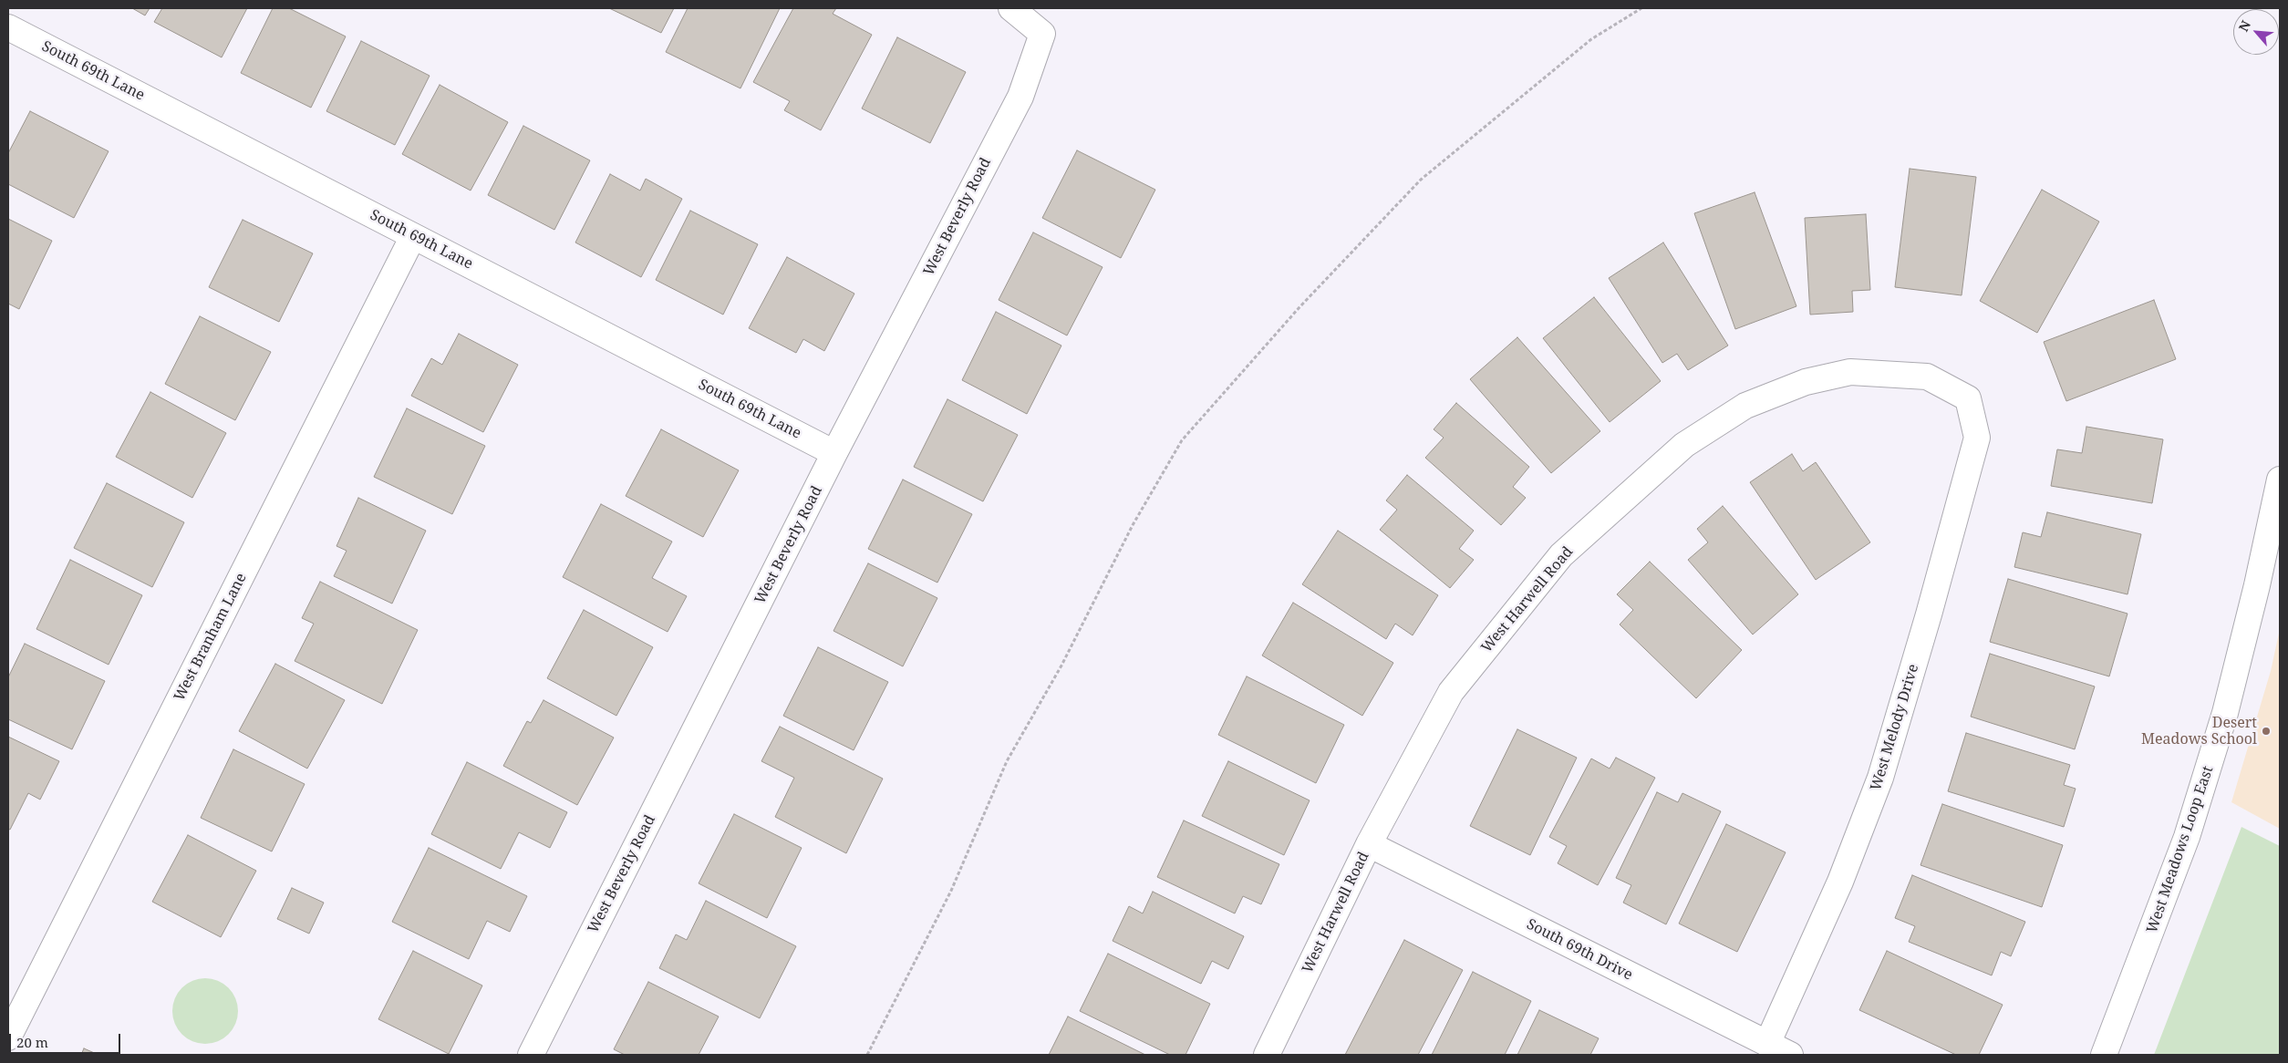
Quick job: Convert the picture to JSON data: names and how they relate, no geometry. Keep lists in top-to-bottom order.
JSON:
{
  "streets": {
    "street": [
      "South 69th Lane",
      "West Beverly Road",
      "West Harwell Road",
      "West Branham Lane",
      "West Melody Drive",
      "West Meadows Loop East",
      "South 69th Drive"
    ]
  },
  "crossings": [
    ["South 69th Lane", "West Beverly Road"],
    ["South 69th Lane", "West Branham Lane"],
    ["West Harwell Road", "West Melody Drive"],
    ["West Harwell Road", "South 69th Drive"],
    ["West Melody Drive", "South 69th Drive"]
  ],
  "places": ["Desert Meadows School"],
  "scale_bar": "20 m",
  "north": "top left"
}
